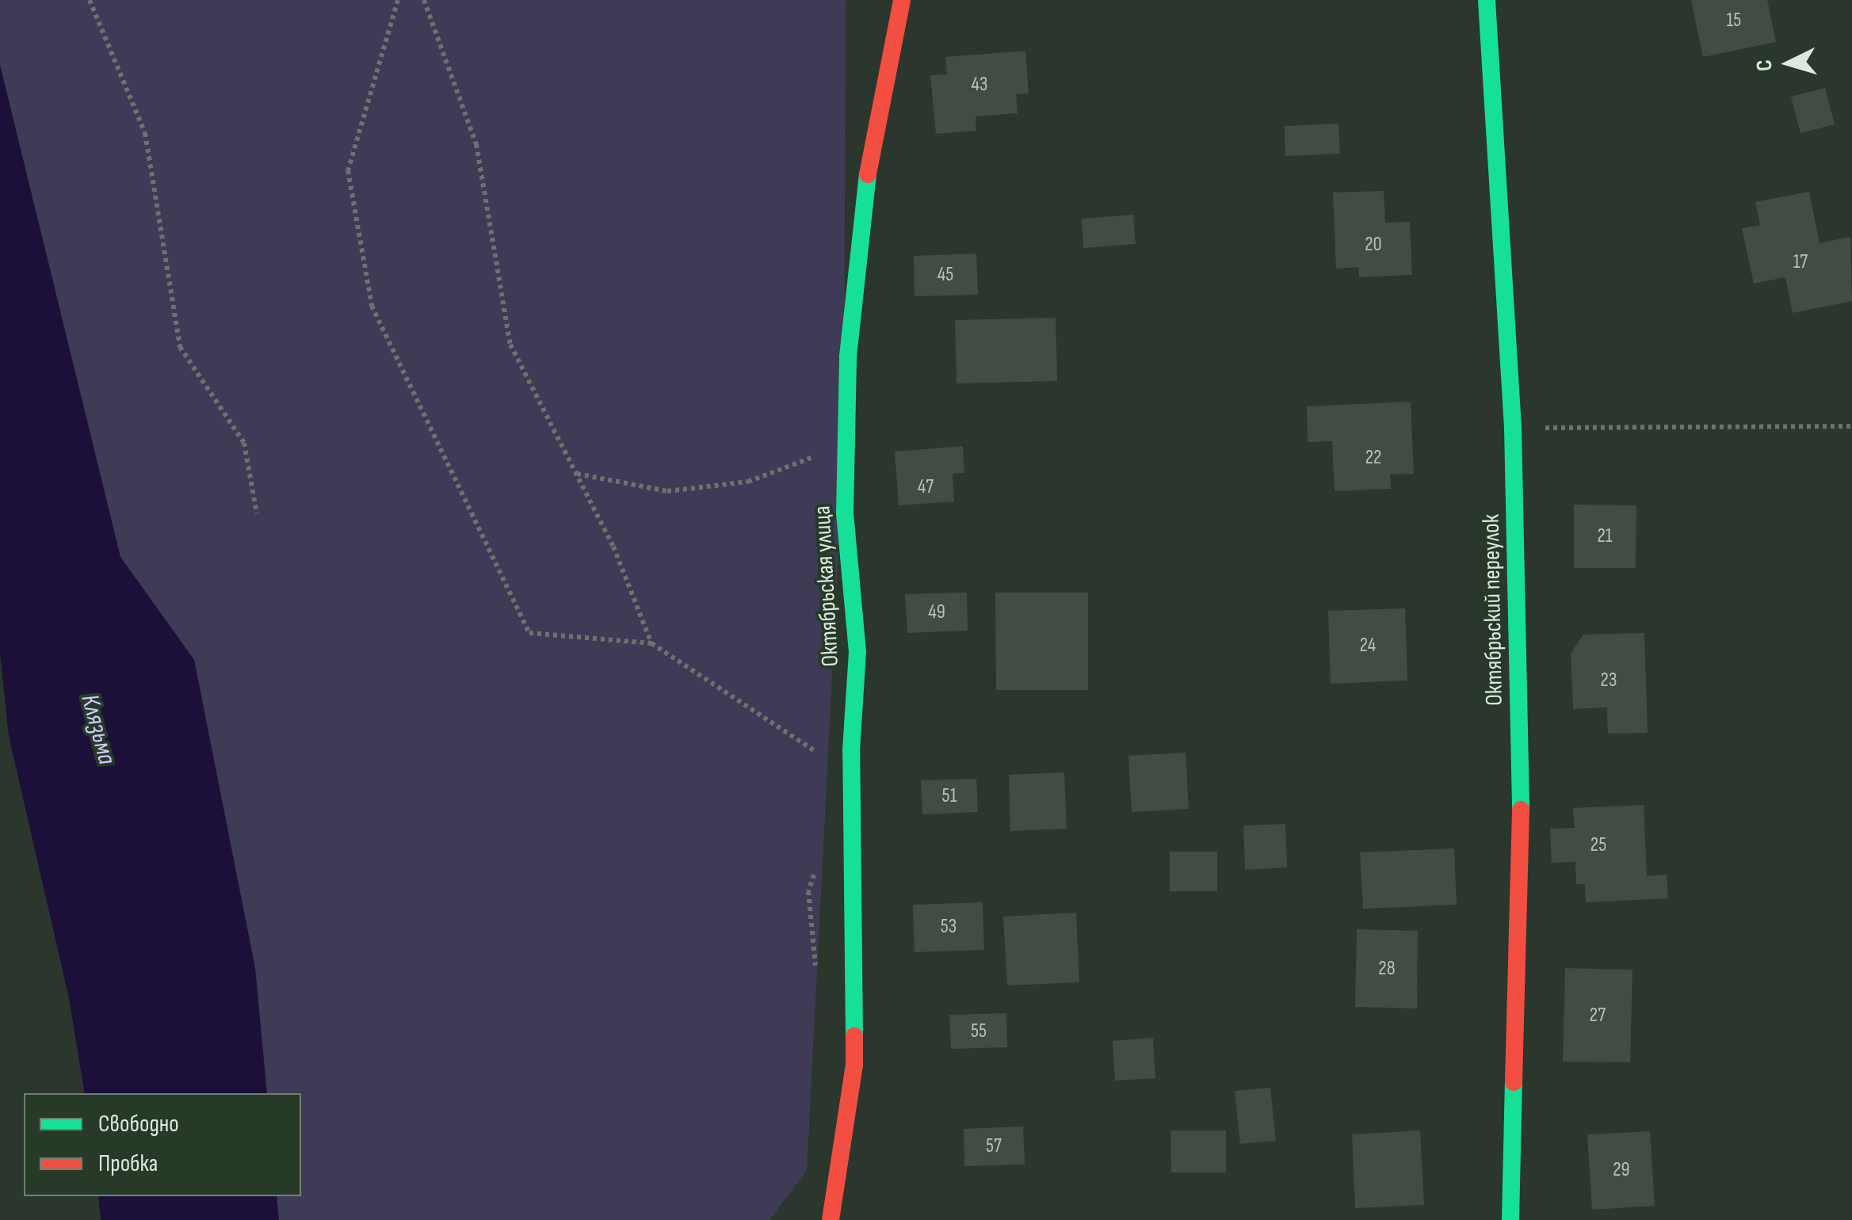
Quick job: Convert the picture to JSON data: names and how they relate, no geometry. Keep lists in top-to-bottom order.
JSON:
{
  "streets": {
    "street": ["Октябрьская улица", "Октябрьский переулок"]
  },
  "water": ["Клязьма"],
  "house_numbers": [
    "15",
    "43",
    "20",
    "17",
    "45",
    "22",
    "47",
    "21",
    "49",
    "24",
    "23",
    "51",
    "25",
    "53",
    "28",
    "27",
    "55",
    "57",
    "29"
  ],
  "legend": ["Свободно", "Пробка"],
  "north": "left"
}
